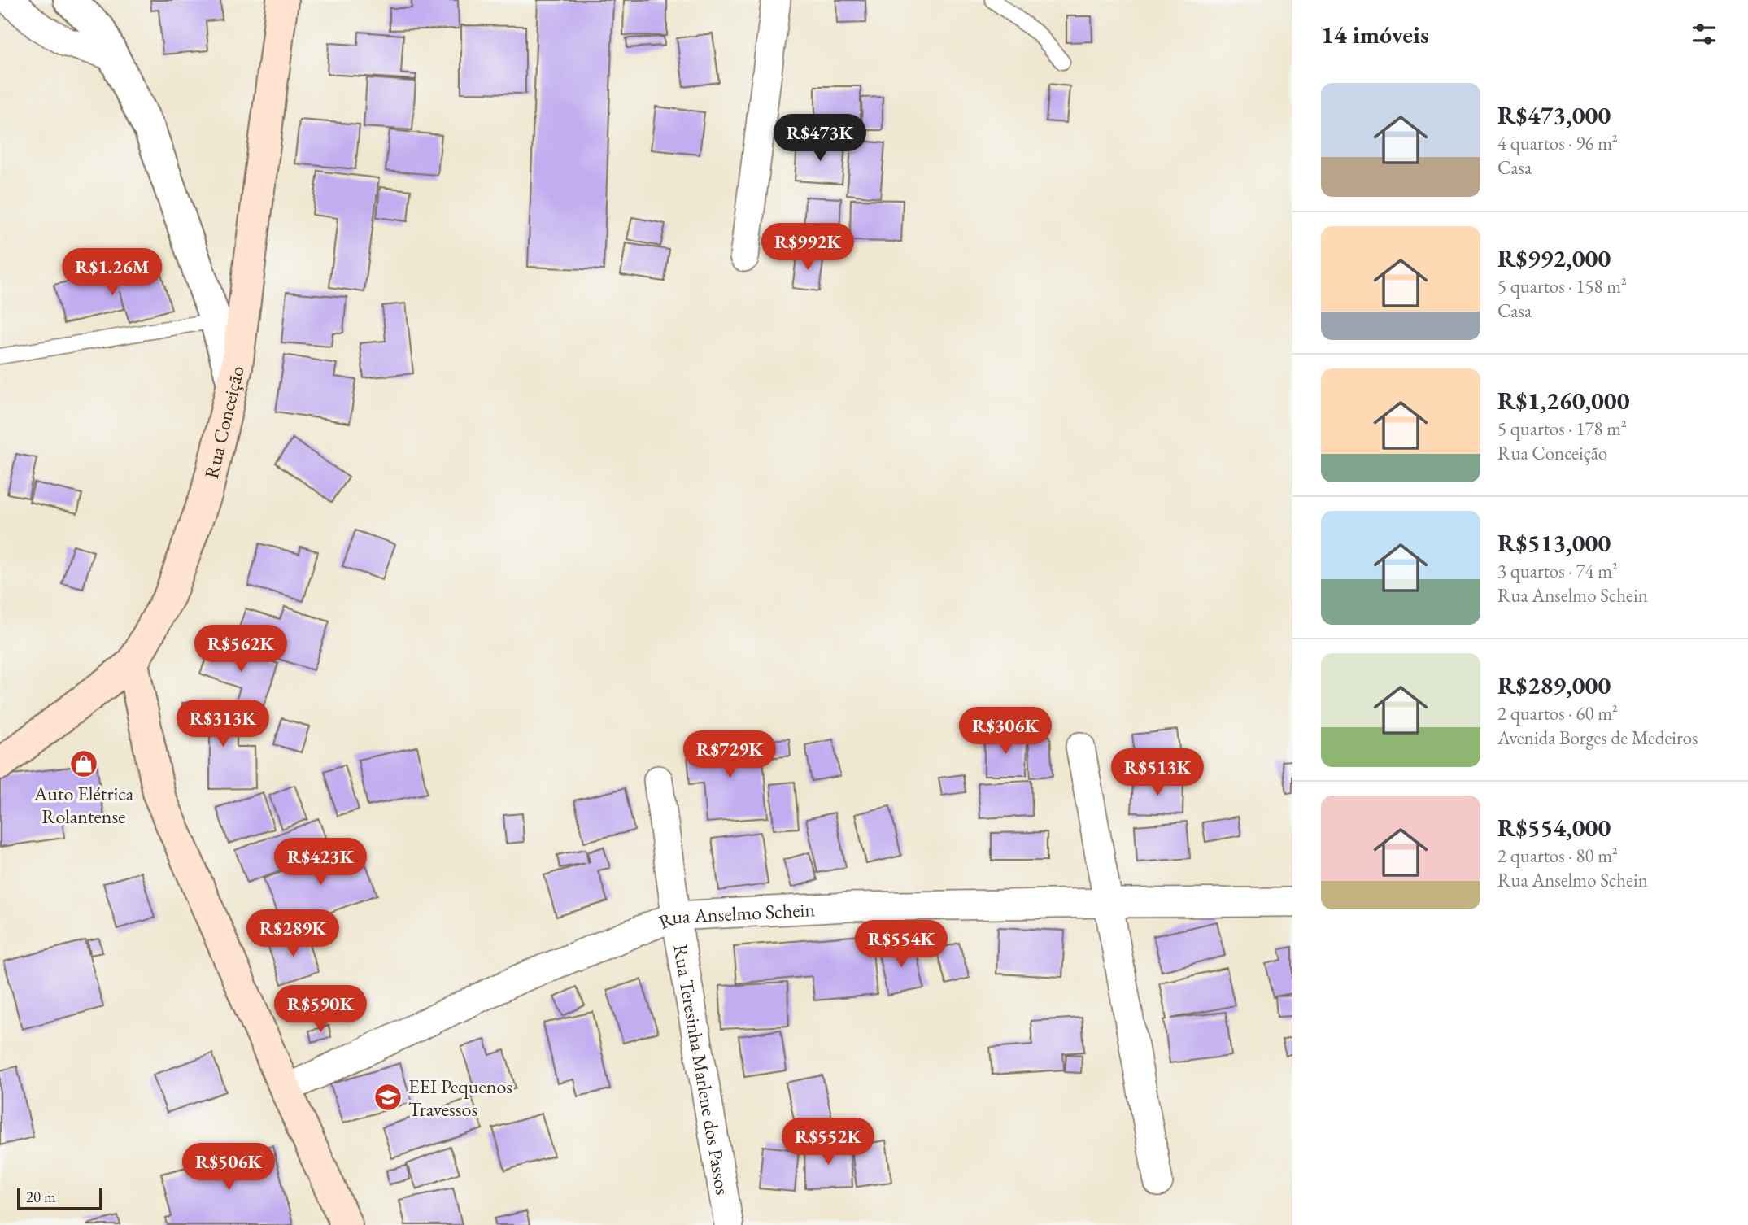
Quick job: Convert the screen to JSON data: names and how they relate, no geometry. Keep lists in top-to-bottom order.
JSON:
{
  "streets": {
    "main road": ["Rua Conceição"],
    "street": ["Rua Anselmo Schein", "Rua Teresinha Marlene dos Passos"]
  },
  "crossings": [
    ["Rua Anselmo Schein", "Rua Teresinha Marlene dos Passos"]
  ],
  "places": {
    "shop": ["Auto Elétrica Rolantense"],
    "school or university": ["EEI Pequenos Travessos"]
  },
  "scale_bar": "20 m",
  "page": {
    "heading": "14 imóveis",
    "list": [
      {
        "name": "R$473,000",
        "note": "4 quartos · 96 m² · Casa"
      },
      {
        "name": "R$992,000",
        "note": "5 quartos · 158 m² · Casa"
      },
      {
        "name": "R$1,260,000",
        "note": "5 quartos · 178 m² · Rua Conceição"
      },
      {
        "name": "R$513,000",
        "note": "3 quartos · 74 m² · Rua Anselmo Schein"
      },
      {
        "name": "R$289,000",
        "note": "2 quartos · 60 m² · Avenida Borges de Medeiros"
      },
      {
        "name": "R$554,000",
        "note": "2 quartos · 80 m² · Rua Anselmo Schein"
      }
    ],
    "price": [
      "R$473K",
      "R$992K",
      "R$1.26M",
      "R$562K",
      "R$313K",
      "R$306K",
      "R$729K",
      "R$513K",
      "R$423K",
      "R$289K",
      "R$554K",
      "R$590K",
      "R$552K",
      "R$506K"
    ],
    "scale": "20 m"
  }
}
